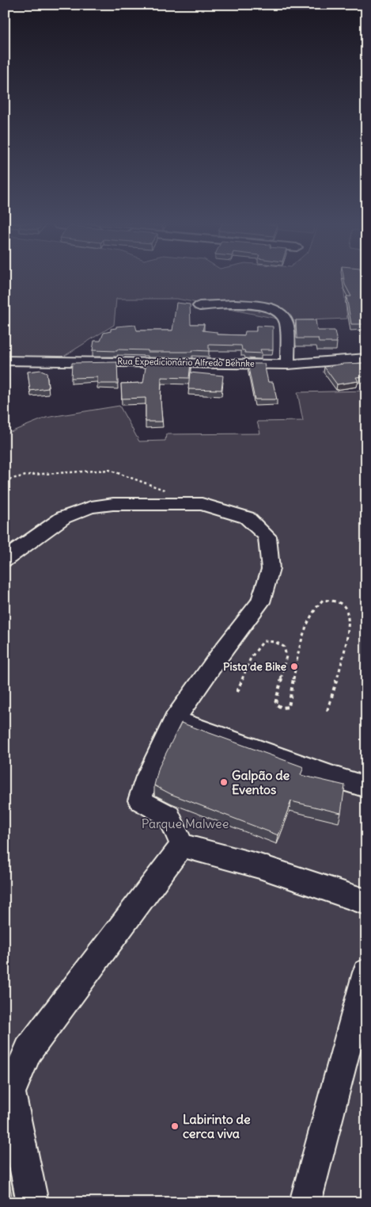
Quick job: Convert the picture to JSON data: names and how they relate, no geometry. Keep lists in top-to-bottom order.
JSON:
{
  "streets": {
    "street": ["Rua Expedicionário Alfredo Behnke"]
  },
  "parks": ["Parque Malwee"],
  "places": ["Pista de Bike", "Galpão de Eventos", "Labirinto de cerca viva"]
}
